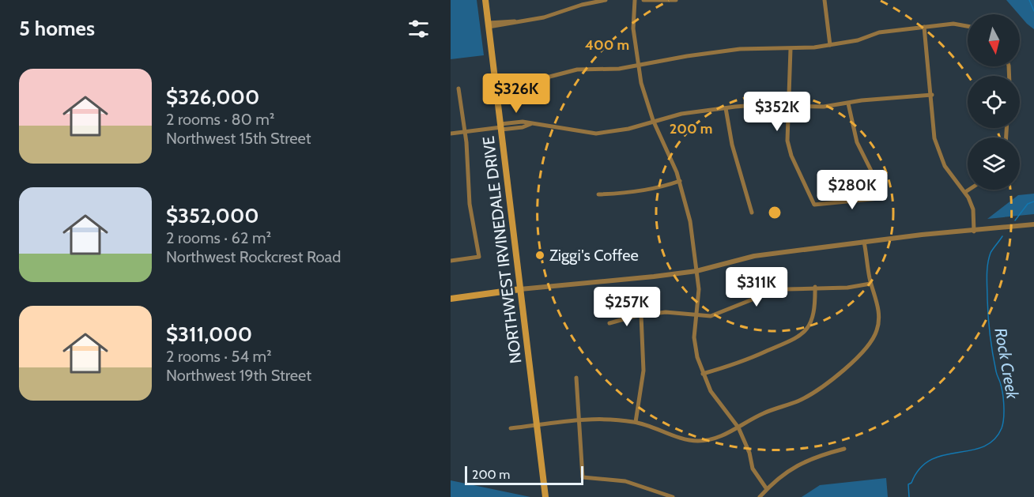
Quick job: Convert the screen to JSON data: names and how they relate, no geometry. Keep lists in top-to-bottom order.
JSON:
{
  "streets": {
    "main road": ["NORTHWEST IRVINEDALE DRIVE"]
  },
  "water": ["Rock Creek"],
  "places": ["Ziggi's Coffee"],
  "scale_bar": "200 m",
  "north": "bottom",
  "page": {
    "heading": "5 homes",
    "list": [
      {
        "name": "$326,000",
        "note": "2 rooms · 80 m² · Northwest 15th Street"
      },
      {
        "name": "$352,000",
        "note": "2 rooms · 62 m² · Northwest Rockcrest Road"
      },
      {
        "name": "$311,000",
        "note": "2 rooms · 54 m² · Northwest 19th Street"
      }
    ],
    "price": [
      "$326K",
      "$352K",
      "$280K",
      "$311K",
      "$257K"
    ],
    "scale": "200 m"
  },
  "rings": ["400 m", "200 m"]
}
